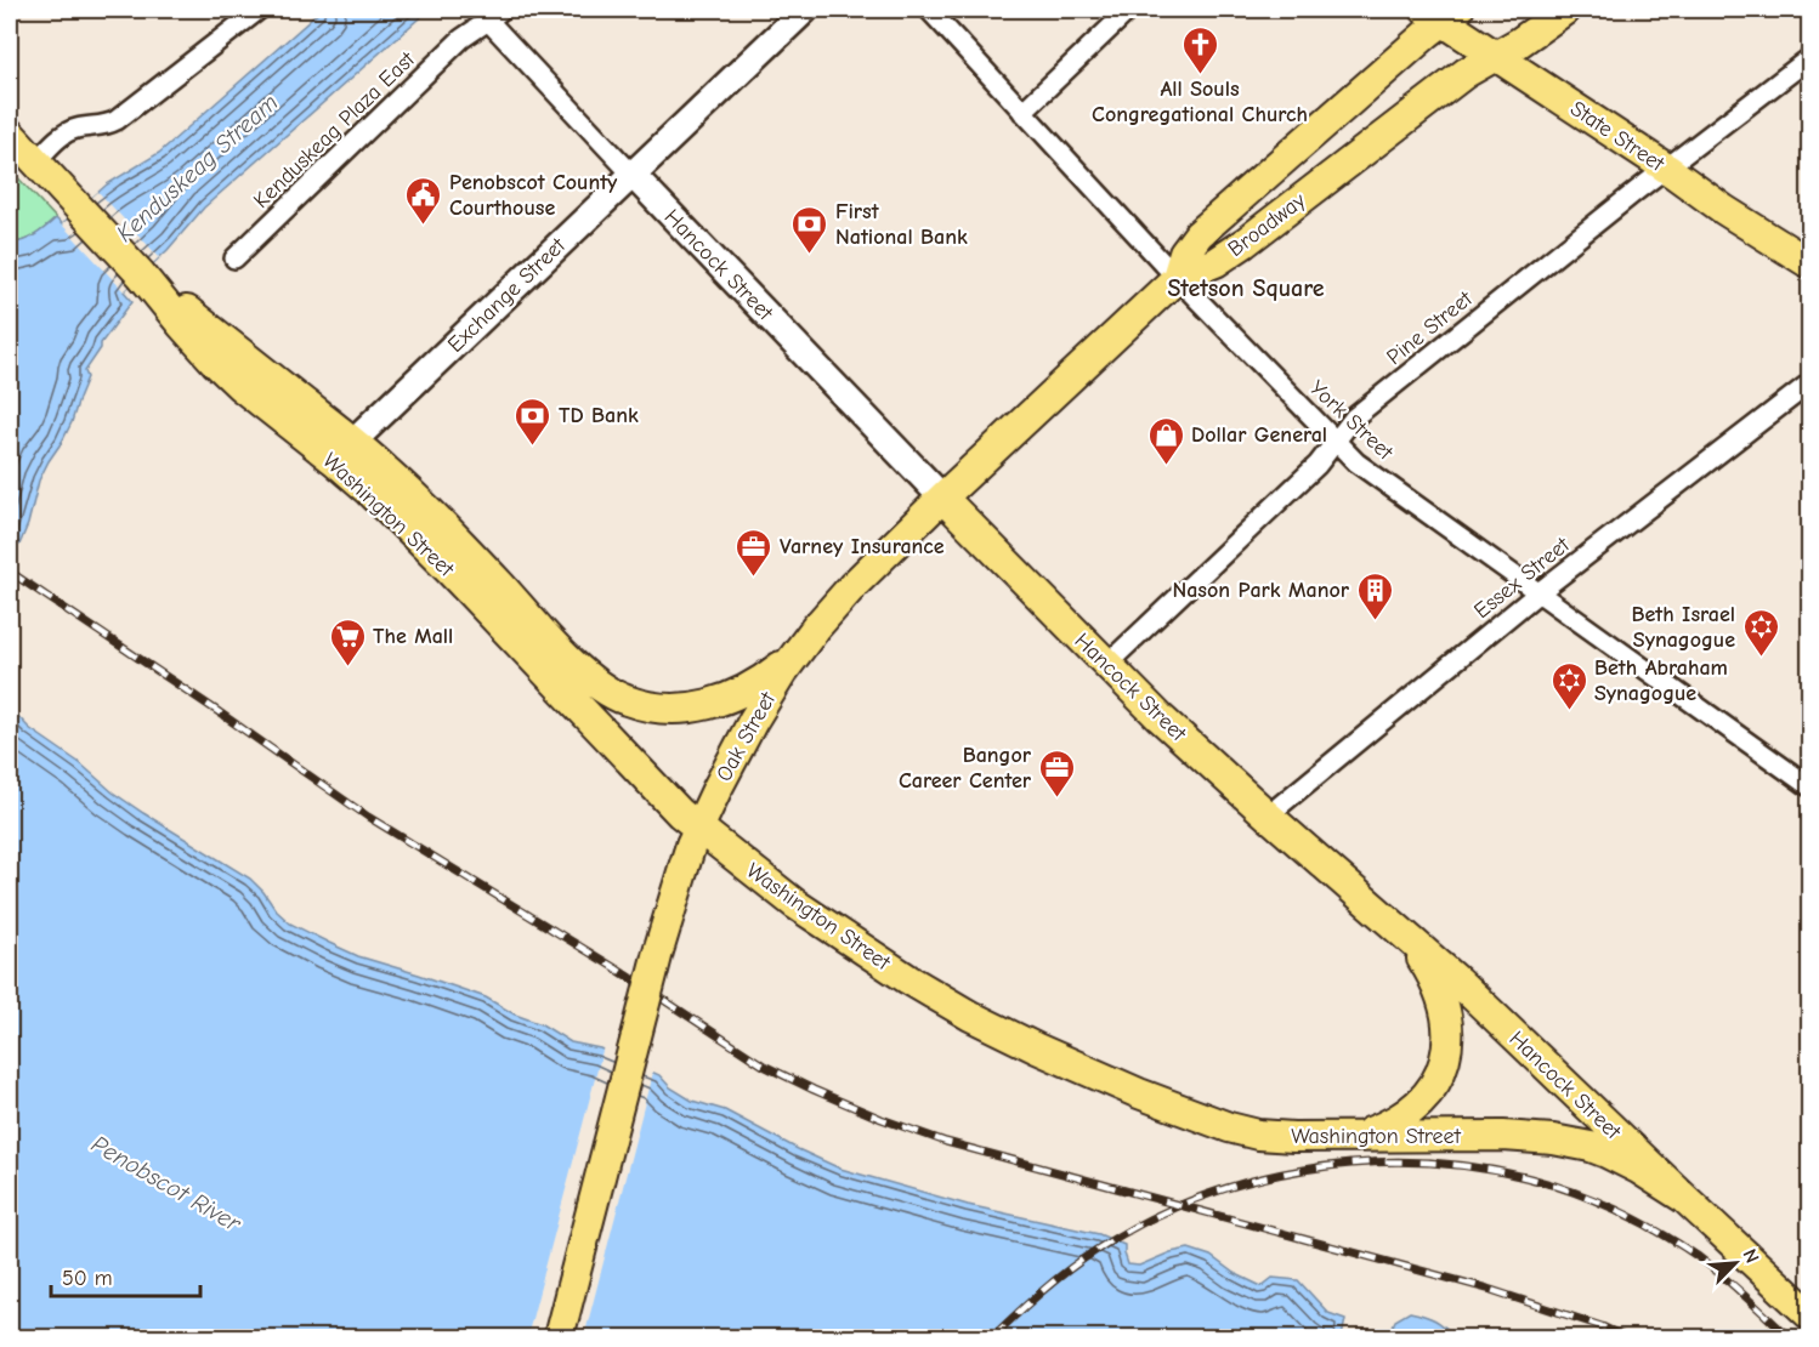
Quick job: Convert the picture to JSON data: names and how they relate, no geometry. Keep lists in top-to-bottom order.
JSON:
{
  "streets": {
    "main road": [
      "State Street",
      "Broadway",
      "Hancock Street",
      "Washington Street",
      "Oak Street"
    ],
    "street": [
      "Kenduskeag Plaza East",
      "Exchange Street",
      "Pine Street",
      "York Street",
      "Essex Street"
    ]
  },
  "crossings": [
    ["Kenduskeag Plaza East", "Hancock Street"],
    ["State Street", "Broadway"],
    ["State Street", "Pine Street"],
    ["Broadway", "York Street"],
    ["Broadway", "Oak Street"],
    ["Hancock Street", "Exchange Street"],
    ["Hancock Street", "Pine Street"],
    ["Hancock Street", "Washington Street"],
    ["Hancock Street", "Essex Street"],
    ["Hancock Street", "Oak Street"],
    ["Exchange Street", "Washington Street"],
    ["Pine Street", "York Street"],
    ["York Street", "Essex Street"],
    ["York Street", "Oak Street"],
    ["Washington Street", "Oak Street"]
  ],
  "districts": ["Stetson Square"],
  "water": ["Kenduskeag Stream", "Penobscot River"],
  "places": {
    "church": ["All Souls Congregational Church"],
    "public building": ["Penobscot County Courthouse"],
    "bank": ["First National Bank", "TD Bank"],
    "shop": ["Dollar General"],
    "office": ["Varney Insurance", "Bangor Career Center"],
    "building": ["Nason Park Manor"],
    "synagogue": ["Beth Israel Synagogue", "Beth Abraham Synagogue"],
    "supermarket": ["The Mall"]
  },
  "scale_bar": "50 m",
  "north": "top right"
}
